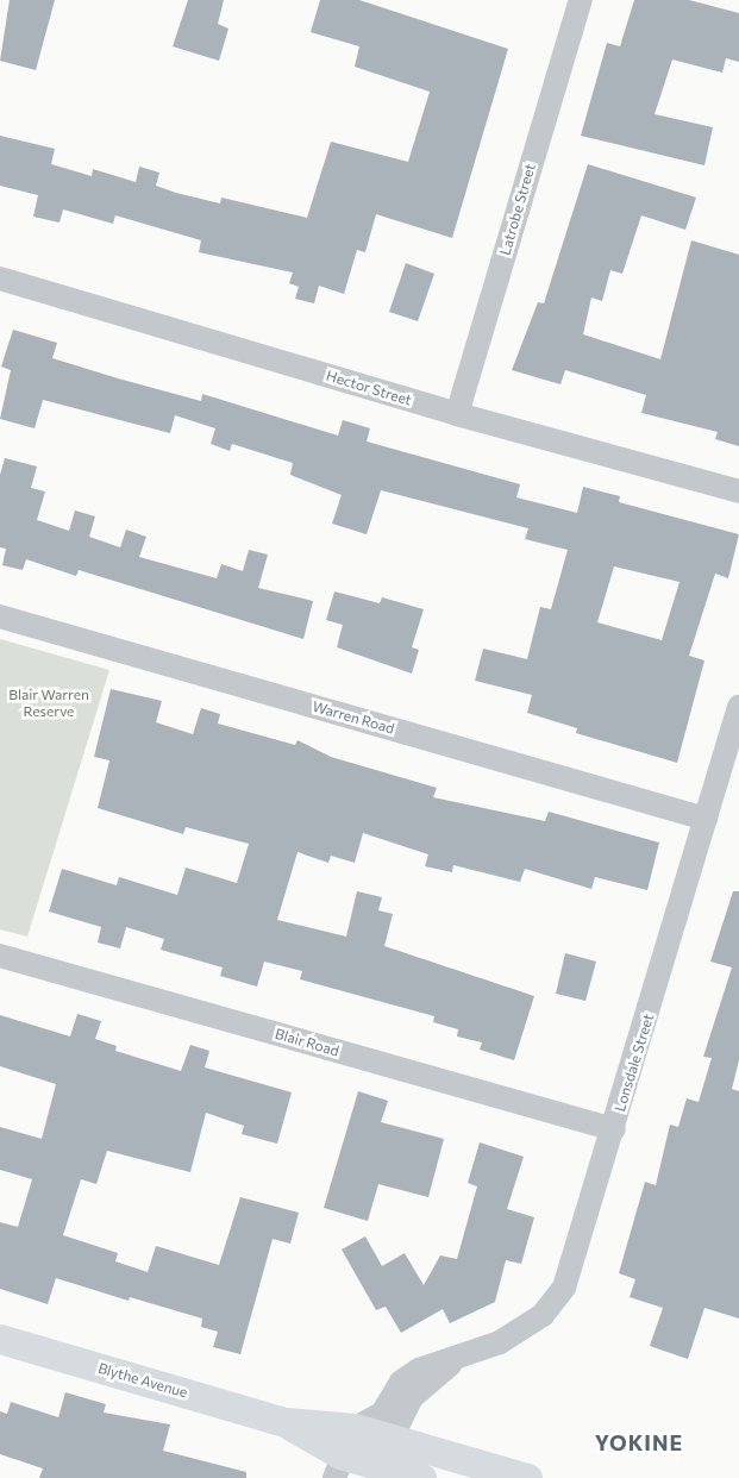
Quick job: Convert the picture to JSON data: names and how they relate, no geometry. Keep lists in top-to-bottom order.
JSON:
{
  "streets": {
    "main road": ["Blythe Avenue"],
    "street": [
      "Latrobe Street",
      "Hector Street",
      "Warren Road",
      "Blair Road",
      "Lonsdale Street"
    ]
  },
  "crossings": [
    ["Latrobe Street", "Hector Street"],
    ["Warren Road", "Lonsdale Street"],
    ["Blair Road", "Lonsdale Street"],
    ["Lonsdale Street", "Blythe Avenue"]
  ],
  "districts": ["YOKINE"],
  "parks": ["Blair Warren Reserve"]
}
